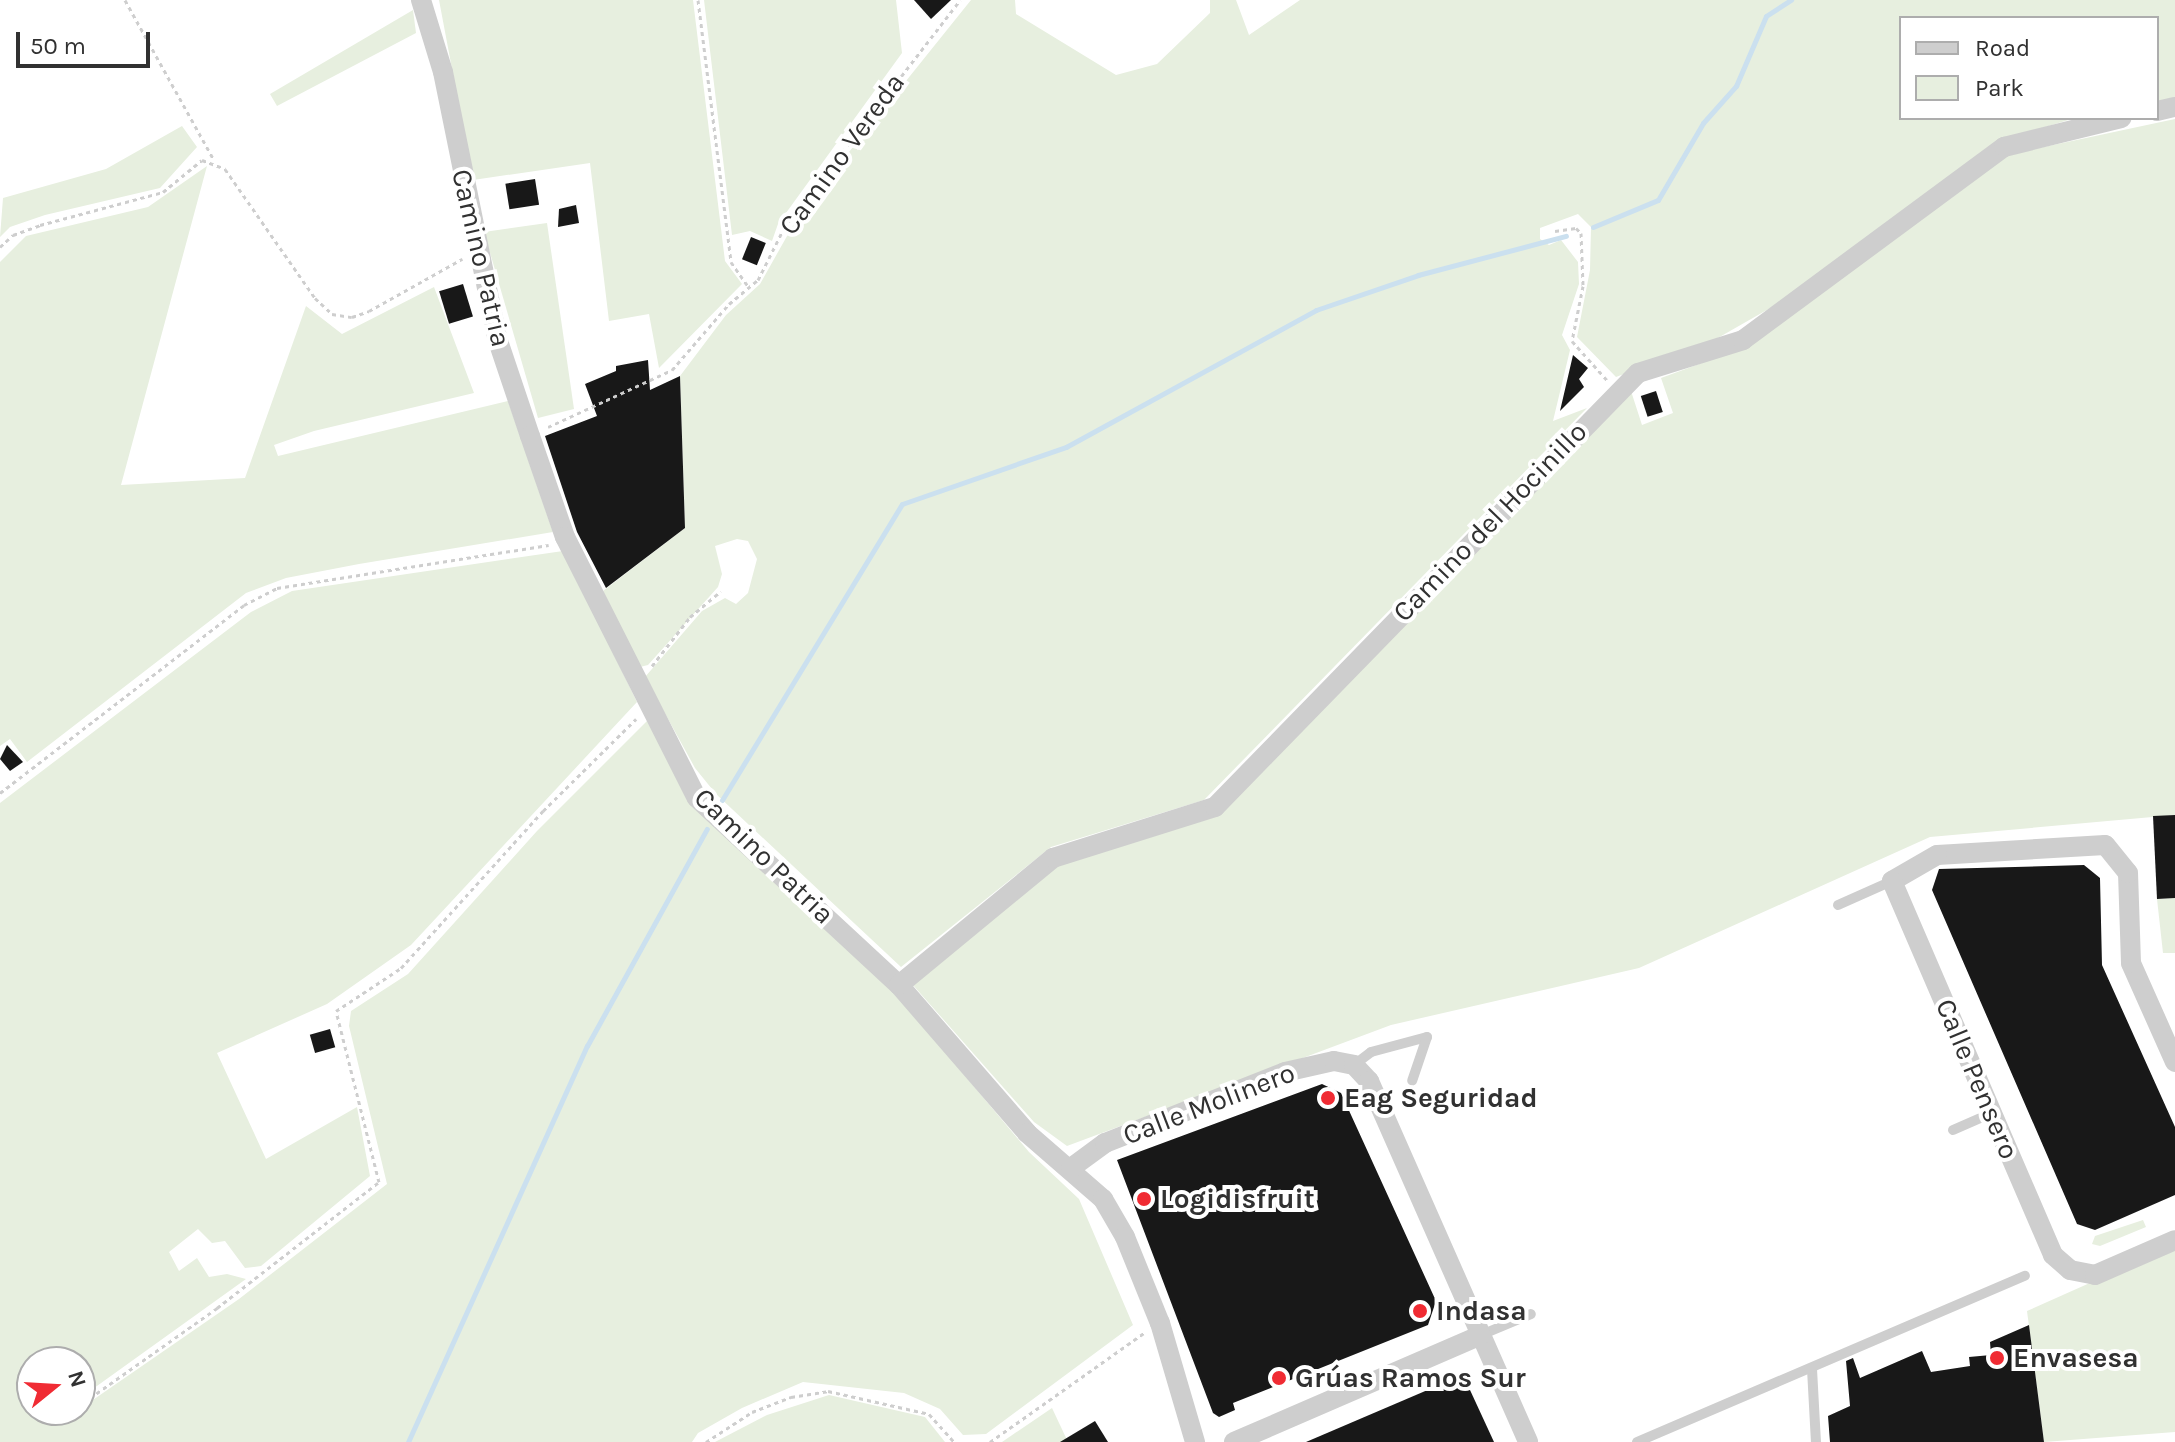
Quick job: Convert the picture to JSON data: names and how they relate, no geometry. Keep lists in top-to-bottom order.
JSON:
{
  "streets": {
    "street": [
      "Camino Patria",
      "Camino del Hocinillo",
      "Calle Pensero",
      "Calle Molinero"
    ],
    "path": ["Camino Vereda"]
  },
  "crossings": [
    ["Camino Vereda", "Camino Patria"],
    ["Camino Patria", "Camino del Hocinillo"],
    ["Camino Patria", "Calle Molinero"]
  ],
  "places": [
    "Eag Seguridad",
    "Logidisfruit",
    "Indasa",
    "Envasesa",
    "Grúas Ramos Sur"
  ],
  "legend": ["Road", "Park"],
  "scale_bar": "50 m",
  "north": "right"
}
